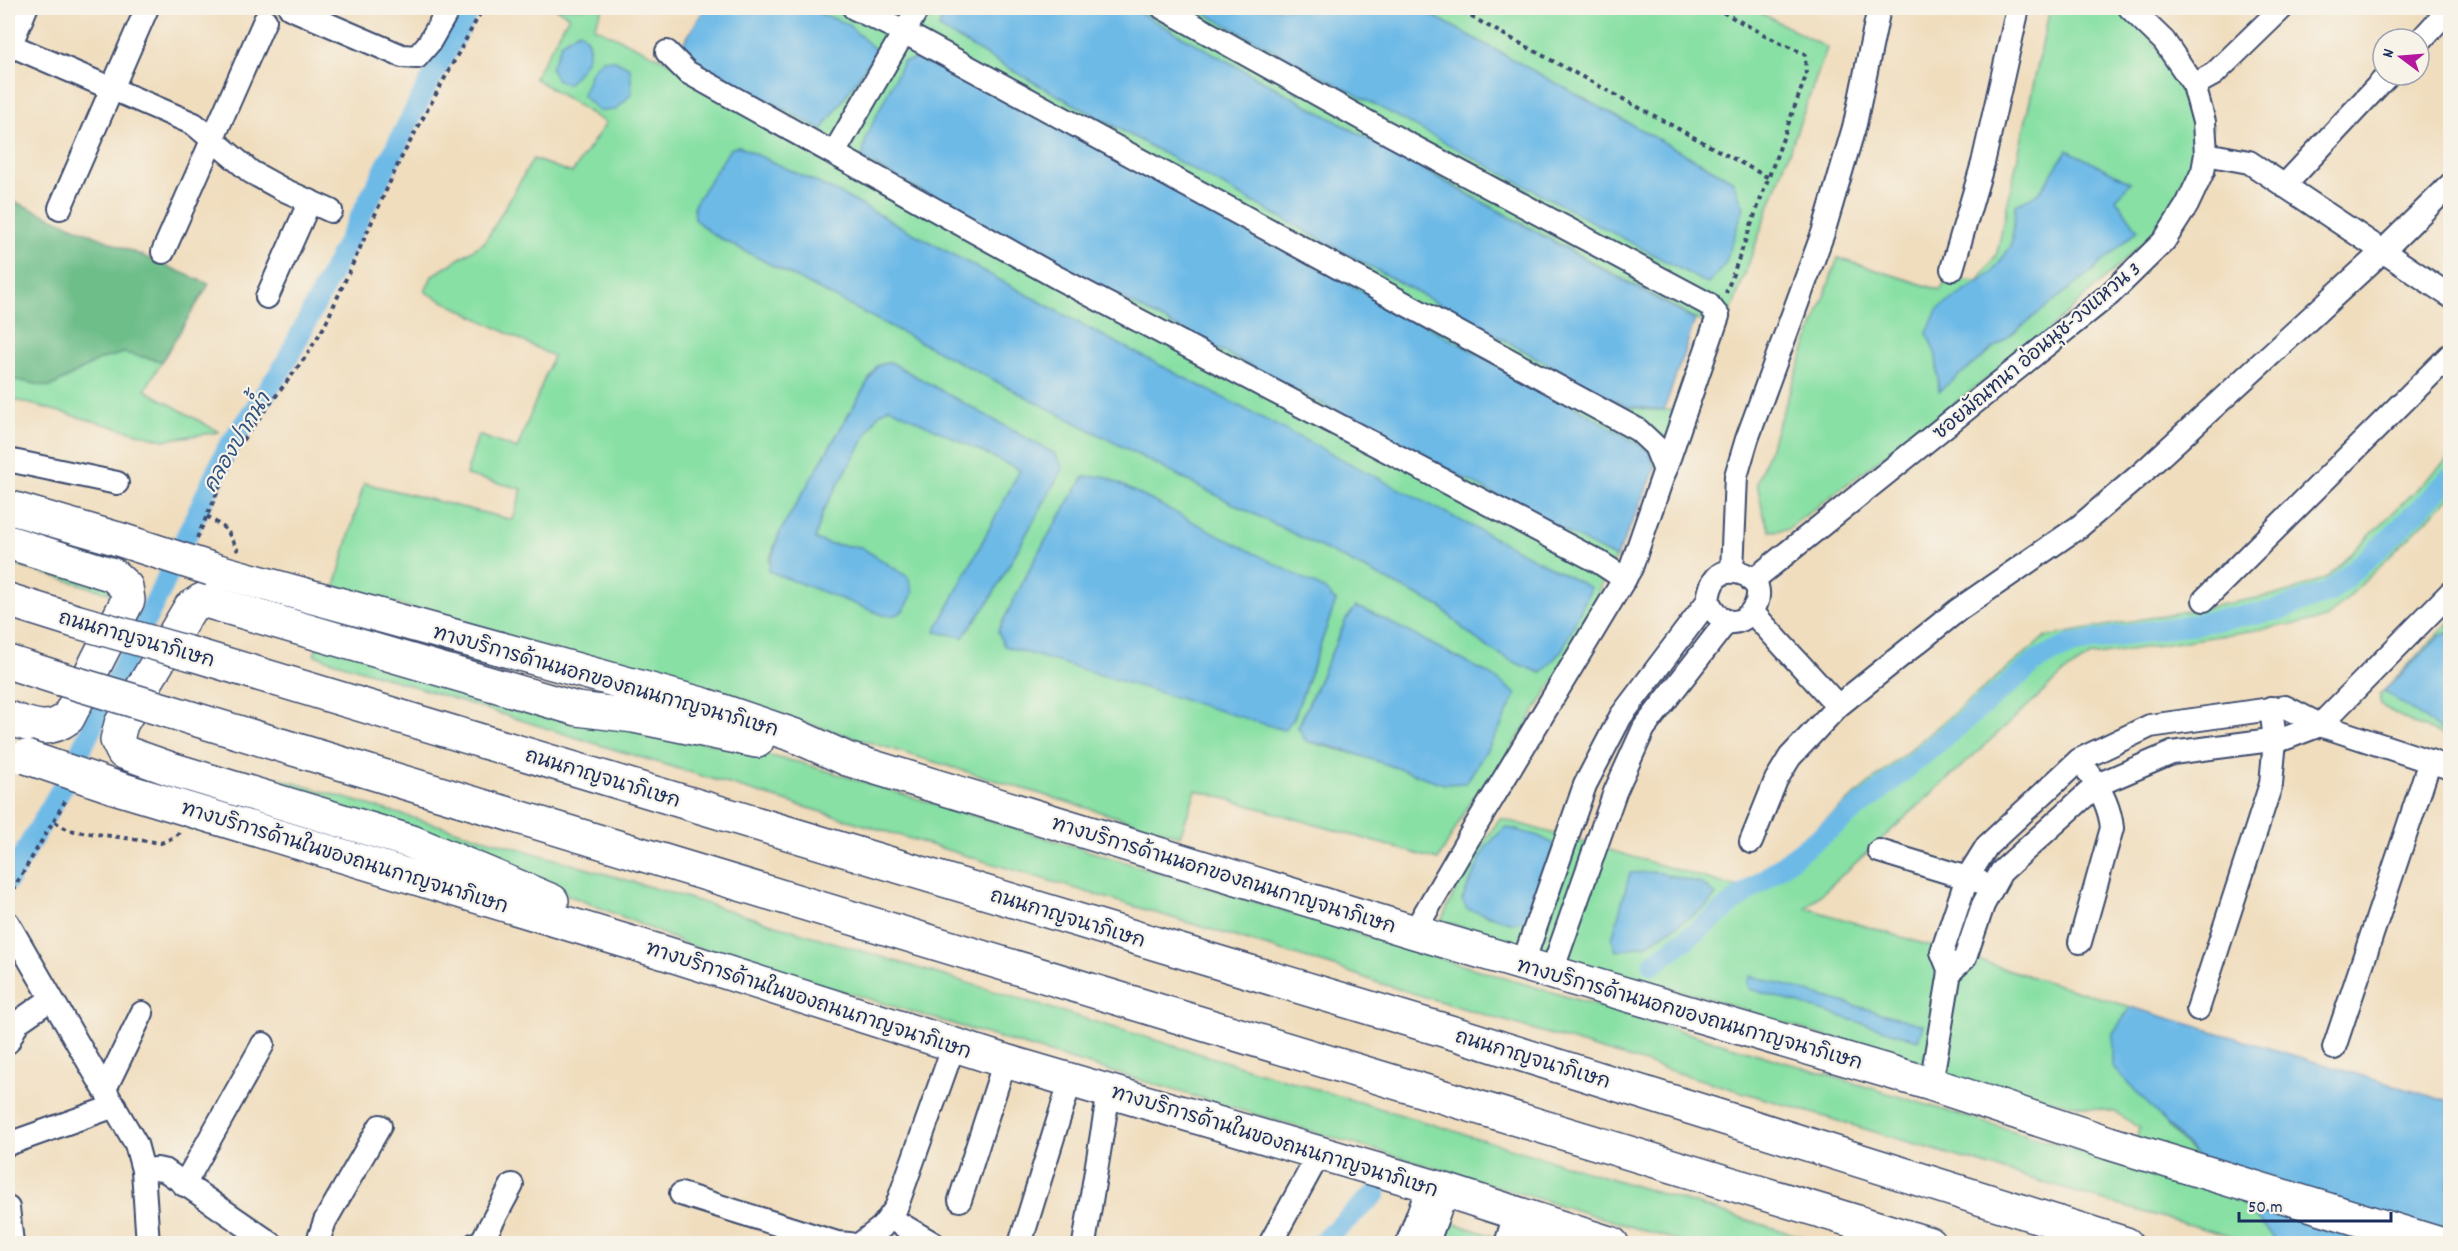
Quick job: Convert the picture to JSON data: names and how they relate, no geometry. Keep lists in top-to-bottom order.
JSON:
{
  "streets": {
    "main road": ["ถนนกาญจนาภิเษก", "ทางบริการด้านนอกของถนนกาญจนาภิเษก", "ทางบริการด้านในของถนนกาญจนาภิเษก"],
    "street": ["ซอยมัณฑนา อ่อนนุช-วงแหวน 3"]
  },
  "water": ["คลองปากน้ำ"],
  "scale_bar": "50 m",
  "north": "left"
}
